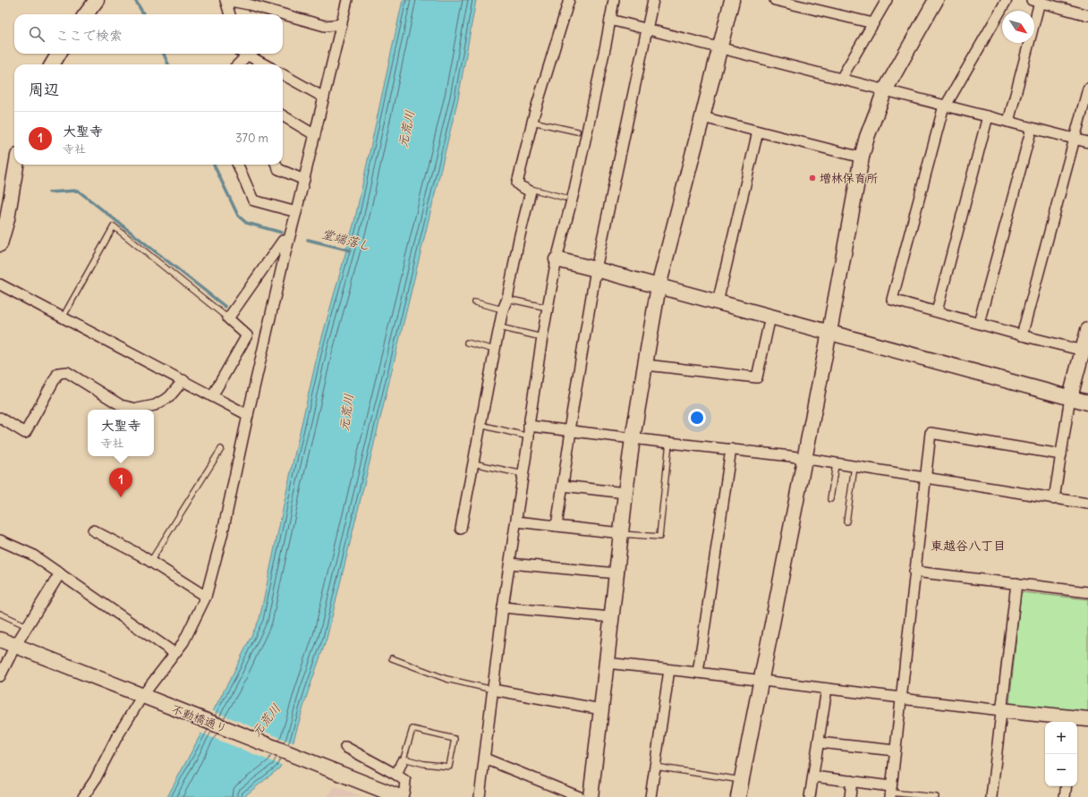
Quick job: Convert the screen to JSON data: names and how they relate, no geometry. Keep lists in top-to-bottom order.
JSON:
{
  "streets": {
    "street": ["不動橋通り"]
  },
  "districts": ["東越谷八丁目"],
  "water": ["元荒川", "堂端落し"],
  "places": ["増林保育所"],
  "north": "bottom right",
  "page": {
    "search": "ここで検索",
    "heading": "周辺",
    "list": [
      {
        "mark": "1",
        "name": "大聖寺",
        "note": "寺社",
        "value": "370 m"
      }
    ],
    "popup": ["大聖寺", "寺社"],
    "pins": "1",
    "map_buttons": ["+", "−"]
  }
}
